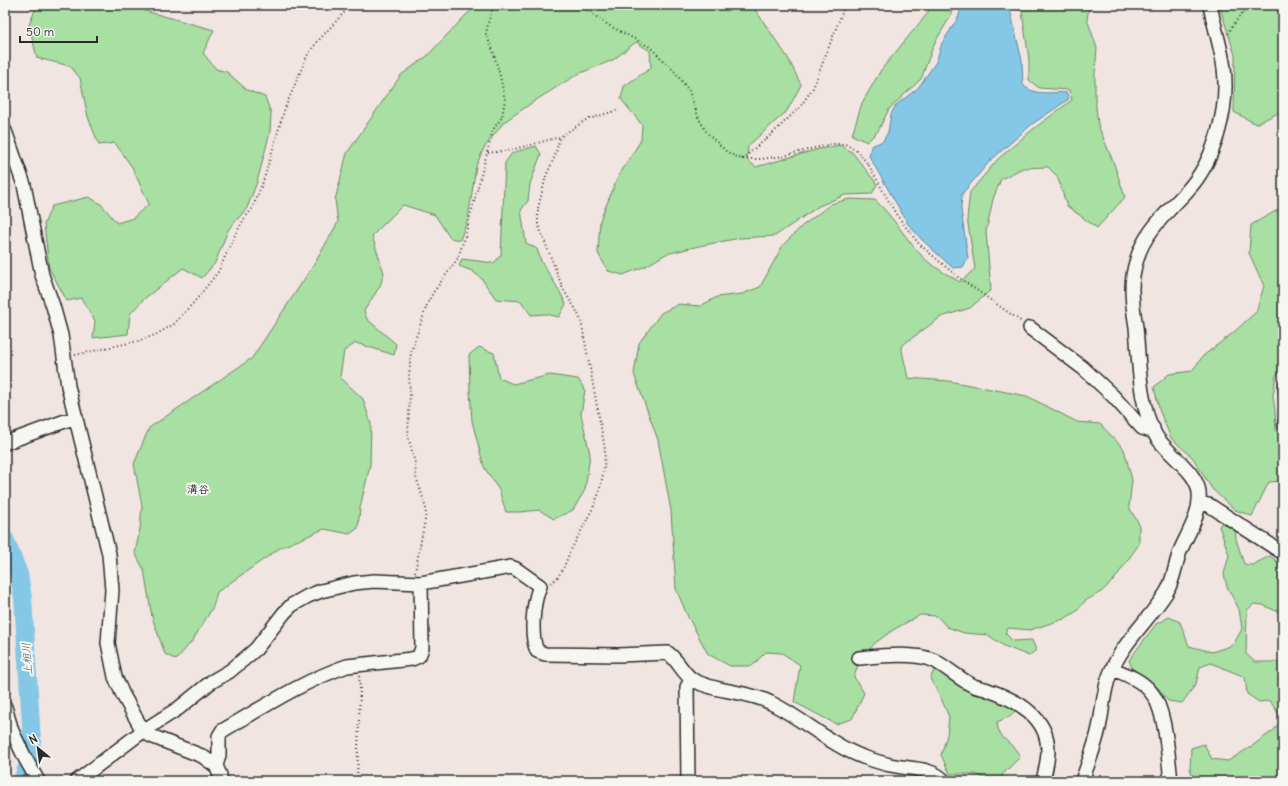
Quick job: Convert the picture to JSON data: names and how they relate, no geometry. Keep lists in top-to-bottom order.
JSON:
{
  "districts": ["溝谷"],
  "water": ["上相川"],
  "scale_bar": "50 m",
  "north": "top left"
}
